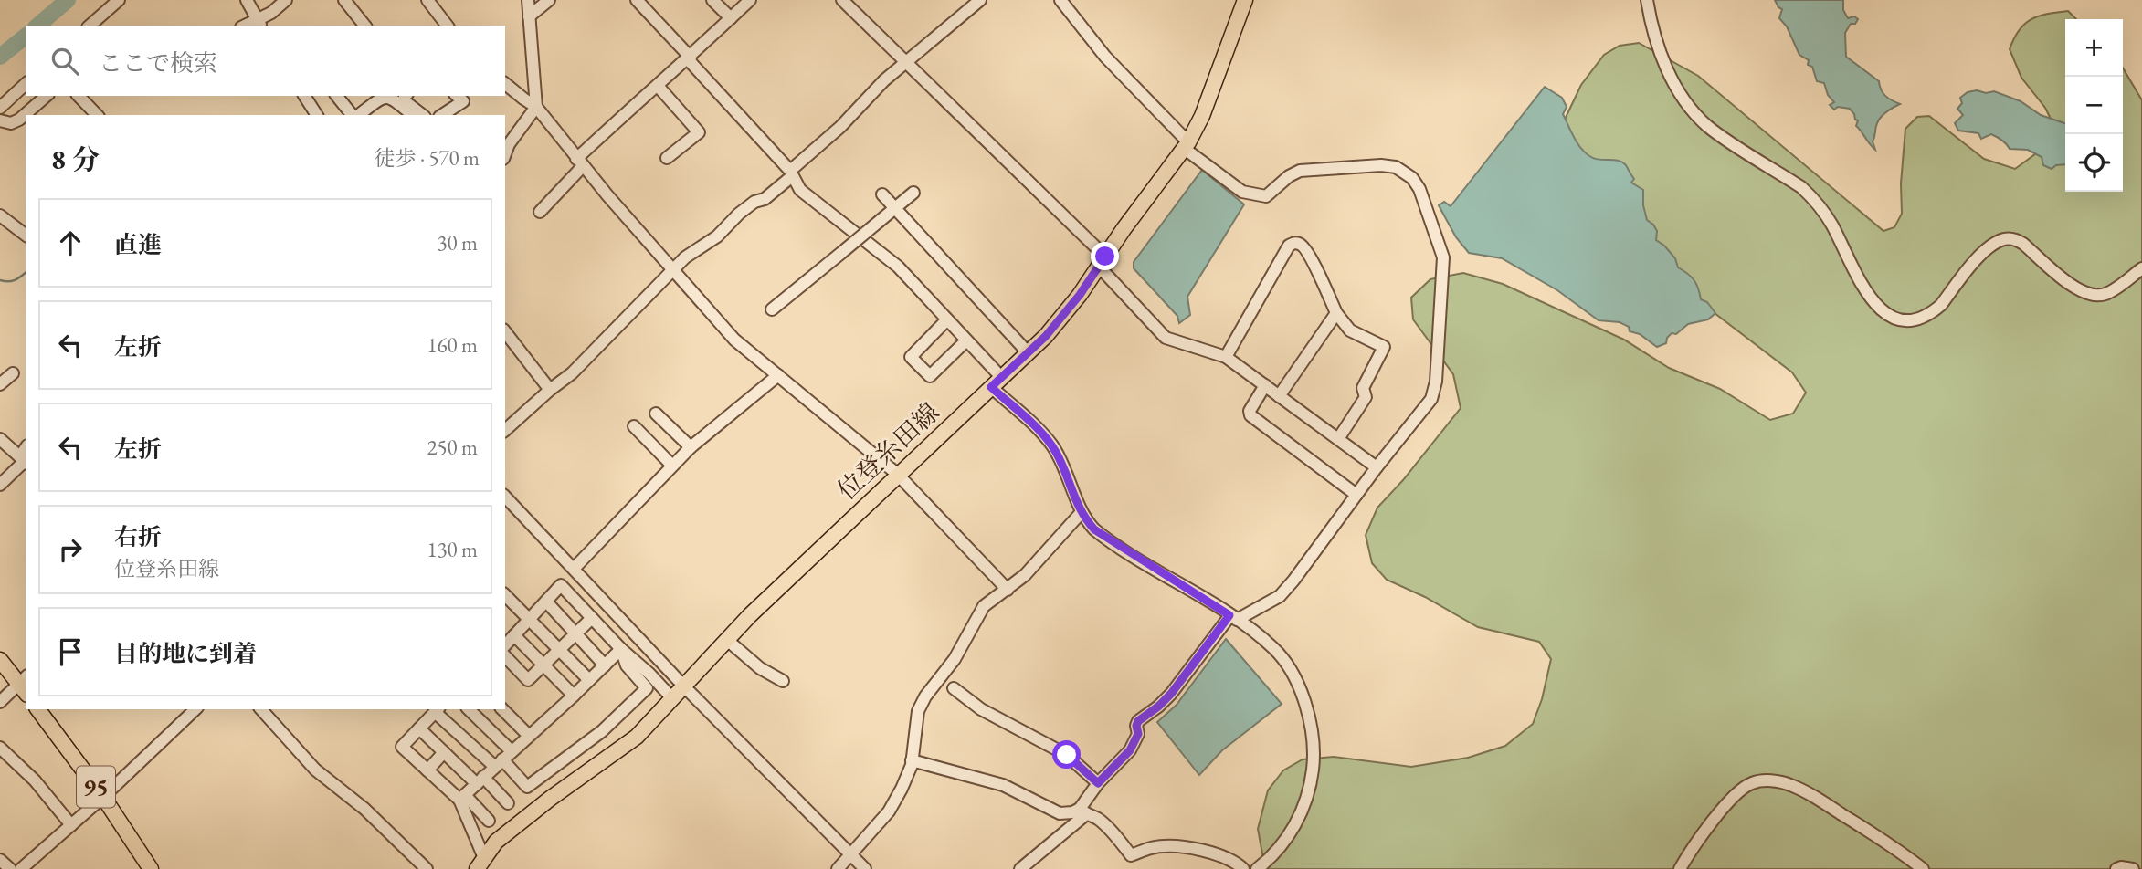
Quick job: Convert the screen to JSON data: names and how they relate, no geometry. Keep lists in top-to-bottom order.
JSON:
{
  "streets": {
    "main road": ["位登糸田線", "95"]
  },
  "page": {
    "map_buttons": ["+", "−"],
    "search": "ここで検索",
    "heading": ["8 分", "徒歩 · 570 m"],
    "list": [
      ["直進", "30 m"],
      ["左折", "160 m"],
      ["左折", "250 m"],
      ["右折", "位登糸田線", "130 m"],
      "目的地に到着"
    ]
  }
}
